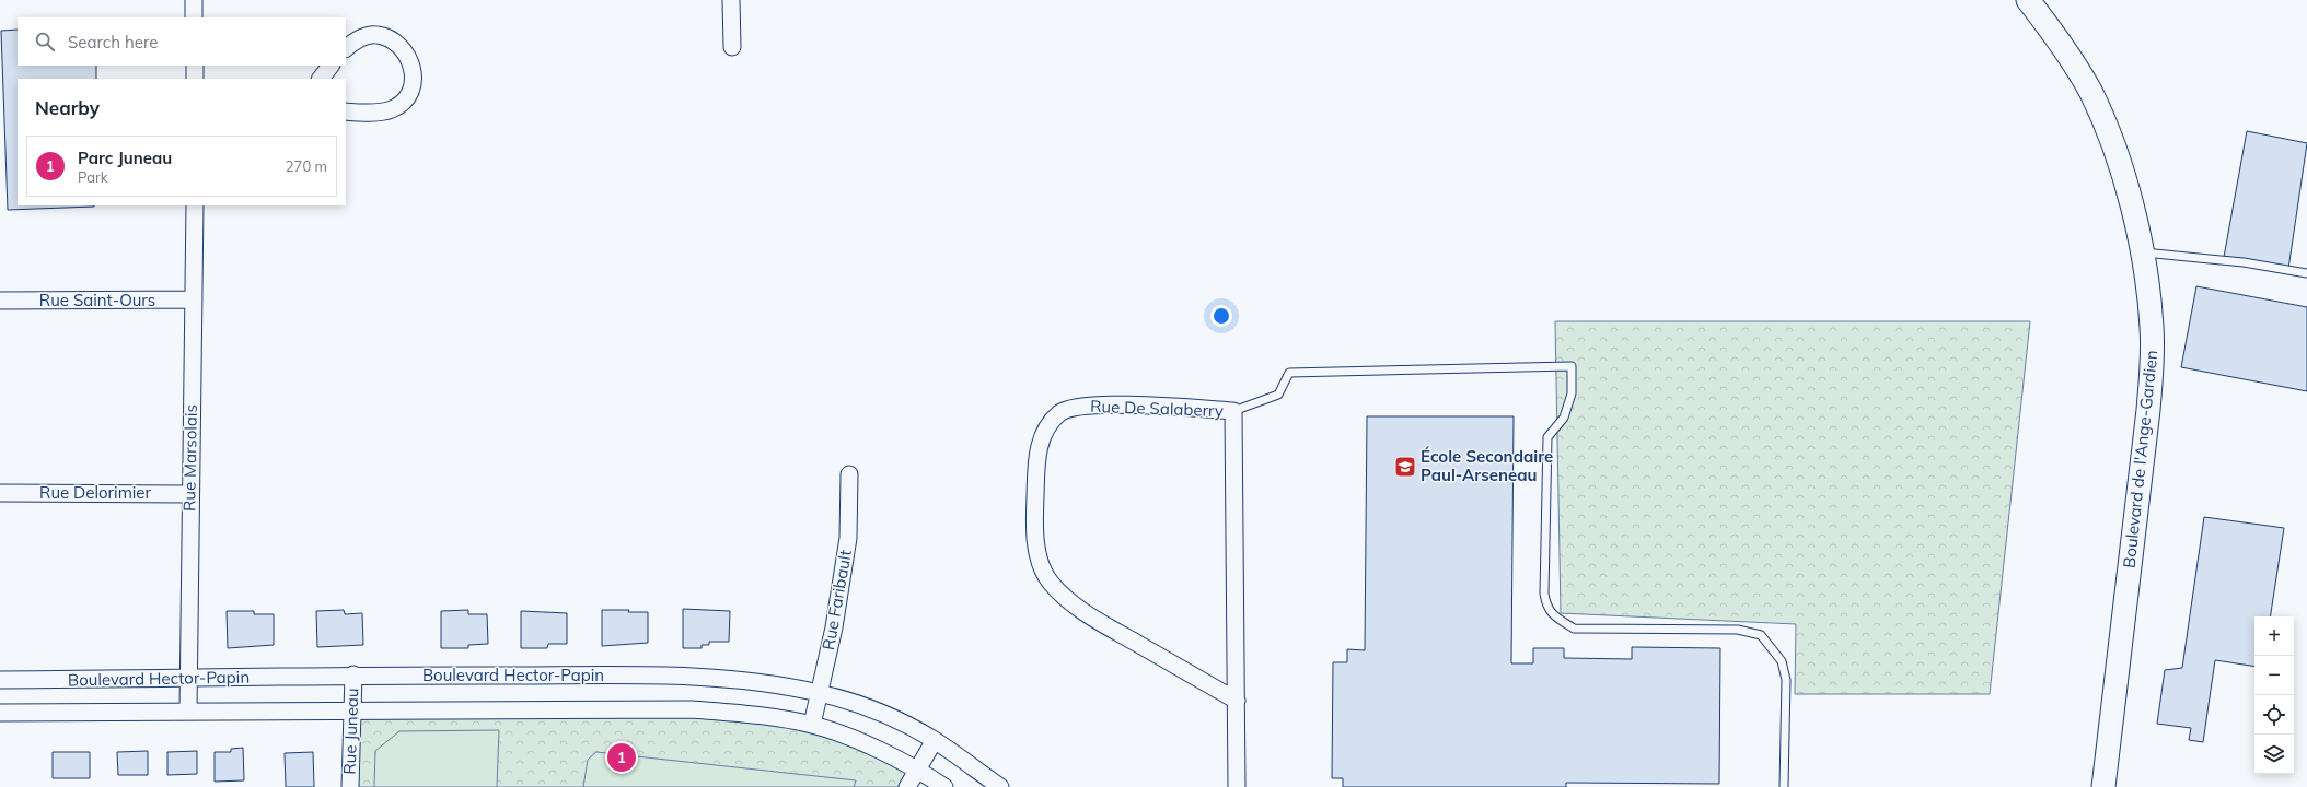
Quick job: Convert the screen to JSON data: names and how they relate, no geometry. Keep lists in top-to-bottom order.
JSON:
{
  "streets": {
    "main road": ["Boulevard de l'Ange-Gardien"],
    "street": [
      "Rue Saint-Ours",
      "Rue De Salaberry",
      "Rue Marsolais",
      "Rue Delorimier",
      "Rue Faribault",
      "Boulevard Hector-Papin",
      "Rue Juneau"
    ]
  },
  "crossings": [
    ["Rue Saint-Ours", "Rue Marsolais"],
    ["Rue Marsolais", "Rue Delorimier"],
    ["Rue Marsolais", "Boulevard Hector-Papin"],
    ["Rue Faribault", "Boulevard Hector-Papin"],
    ["Boulevard Hector-Papin", "Rue Juneau"]
  ],
  "places": {
    "school or university": ["École Secondaire Paul-Arseneau"]
  },
  "page": {
    "search": "Search here",
    "heading": "Nearby",
    "list": [
      {
        "mark": "1",
        "name": "Parc Juneau",
        "note": "Park",
        "value": "270 m"
      }
    ],
    "map_buttons": ["+", "−"],
    "pins": "1"
  }
}
